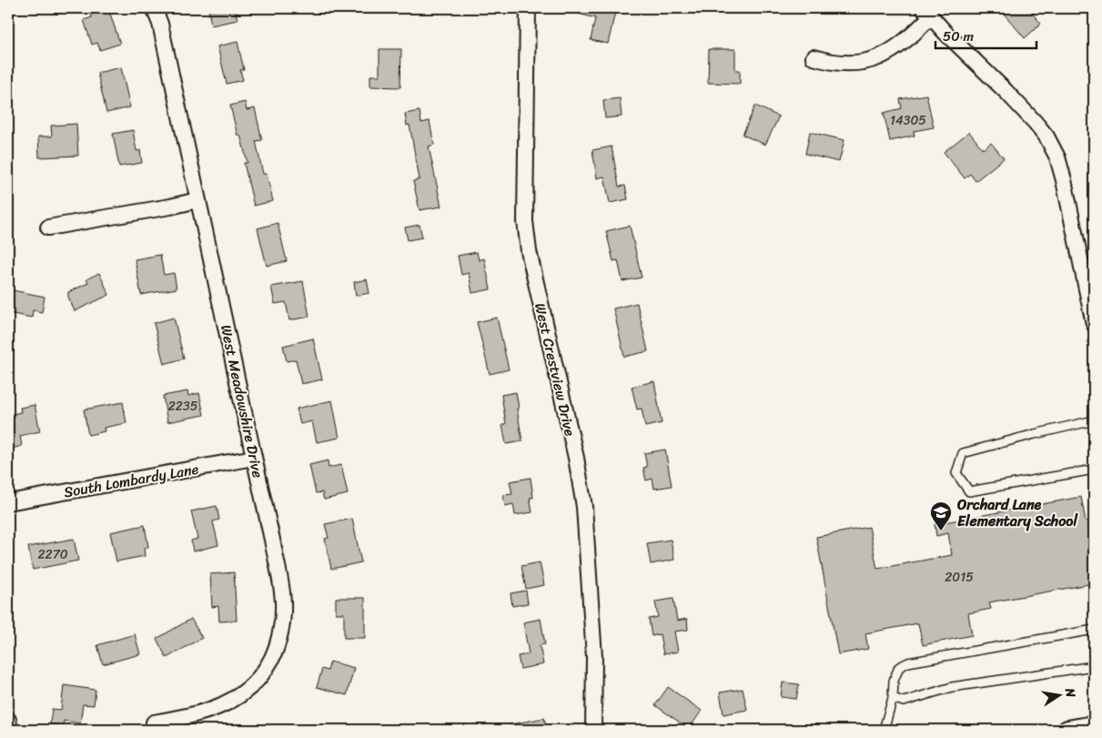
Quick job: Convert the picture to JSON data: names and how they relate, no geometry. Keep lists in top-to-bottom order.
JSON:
{
  "streets": {
    "street": ["West Crestview Drive", "West Meadowshire Drive", "South Lombardy Lane"]
  },
  "crossings": [
    ["West Meadowshire Drive", "South Lombardy Lane"]
  ],
  "places": {
    "school or university": ["Orchard Lane Elementary School"]
  },
  "house_numbers": [
    "14305",
    "2235",
    "2270",
    "2015"
  ],
  "scale_bar": "50 m",
  "north": "right"
}
